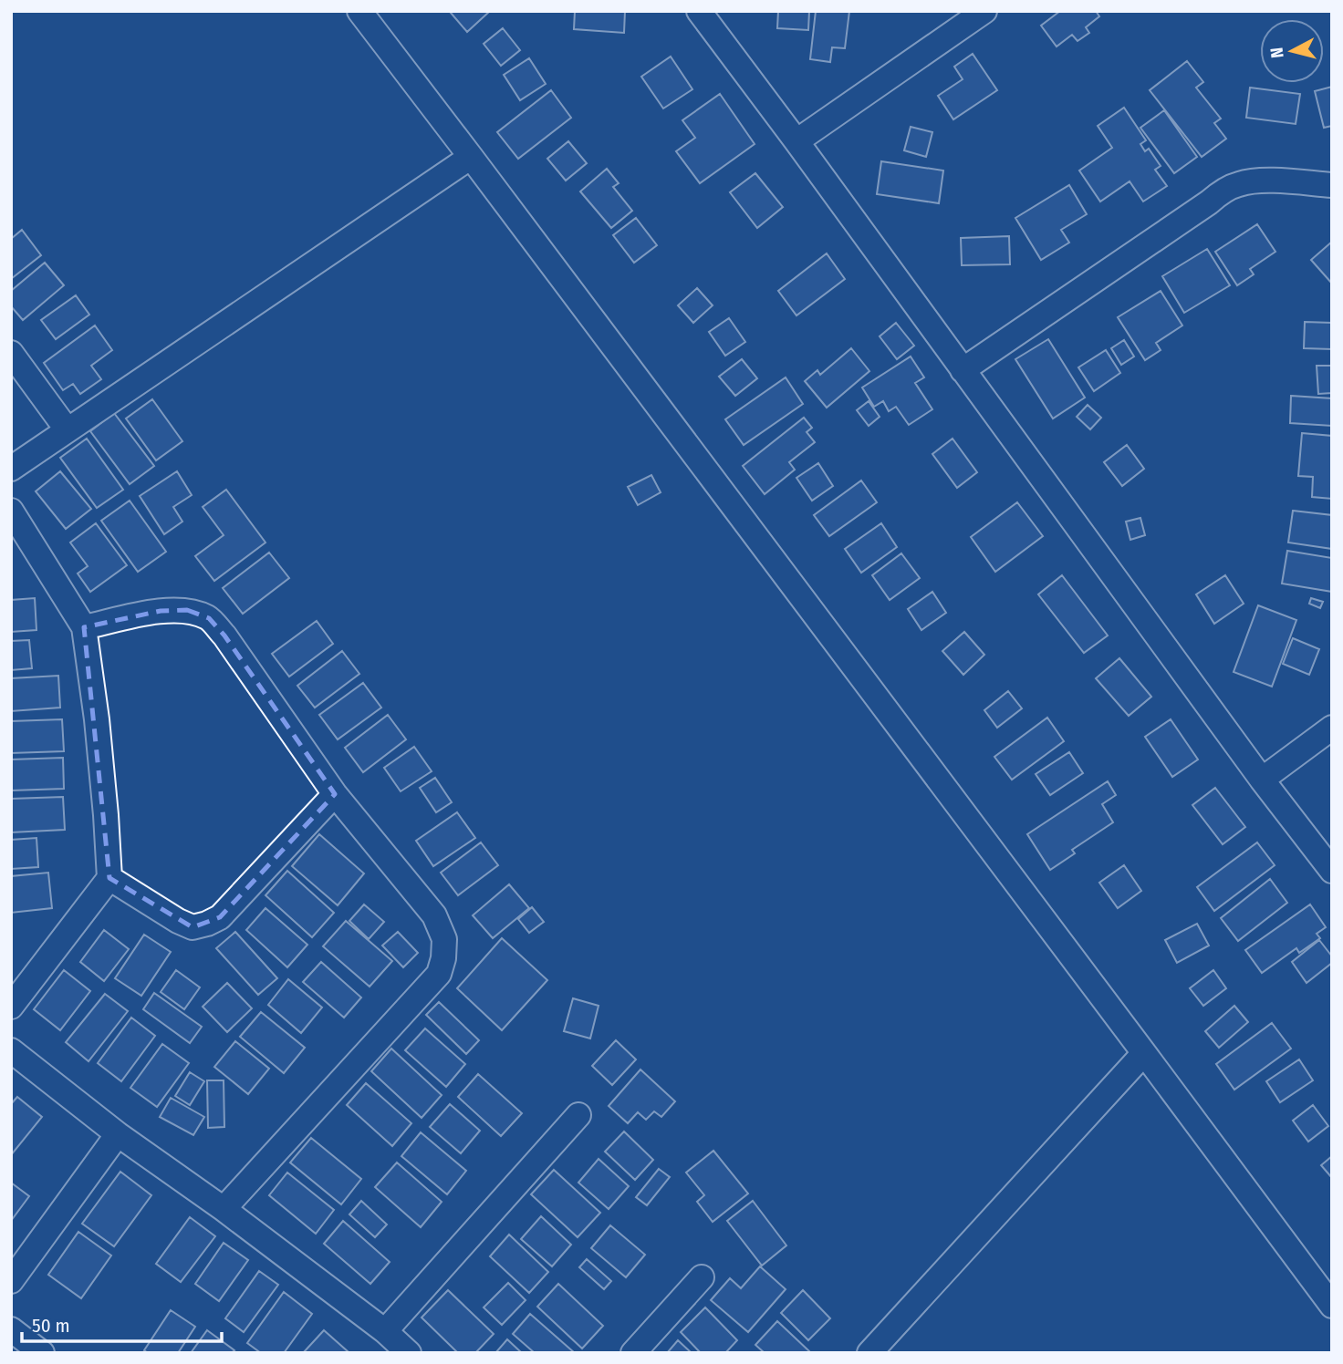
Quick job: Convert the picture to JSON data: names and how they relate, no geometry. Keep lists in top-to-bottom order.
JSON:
{
  "scale_bar": "50 m",
  "north": "left"
}
